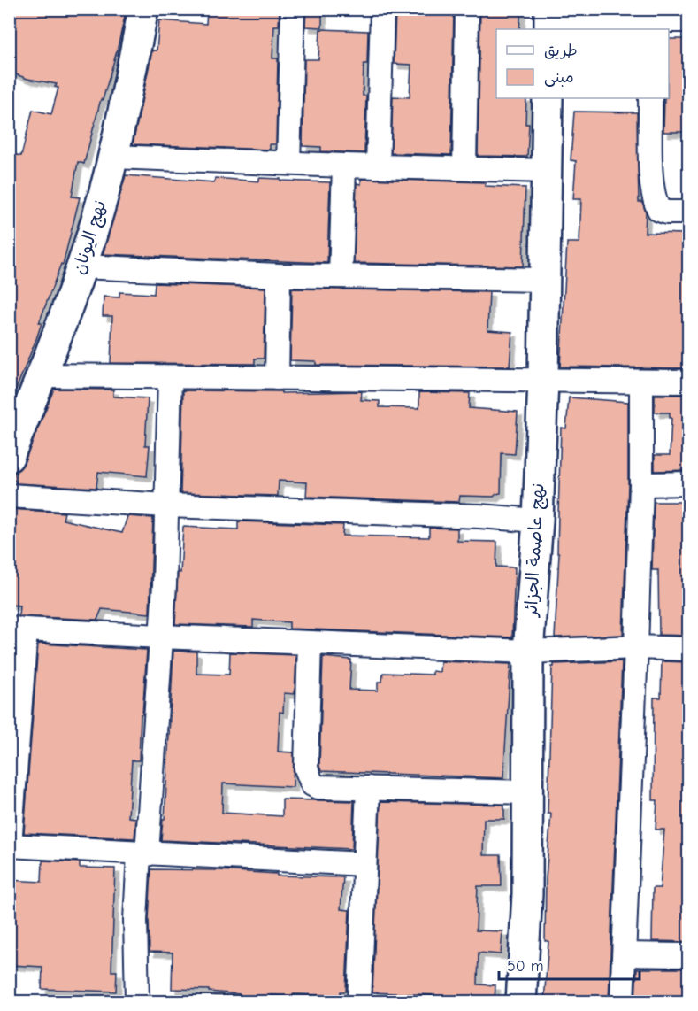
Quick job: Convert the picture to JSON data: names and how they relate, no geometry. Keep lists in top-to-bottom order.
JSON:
{
  "streets": {
    "street": ["نهج اليونان", "نهج عاصمة الجزائر"]
  },
  "legend": ["طريق", "مبنى"],
  "scale_bar": "50 m"
}
